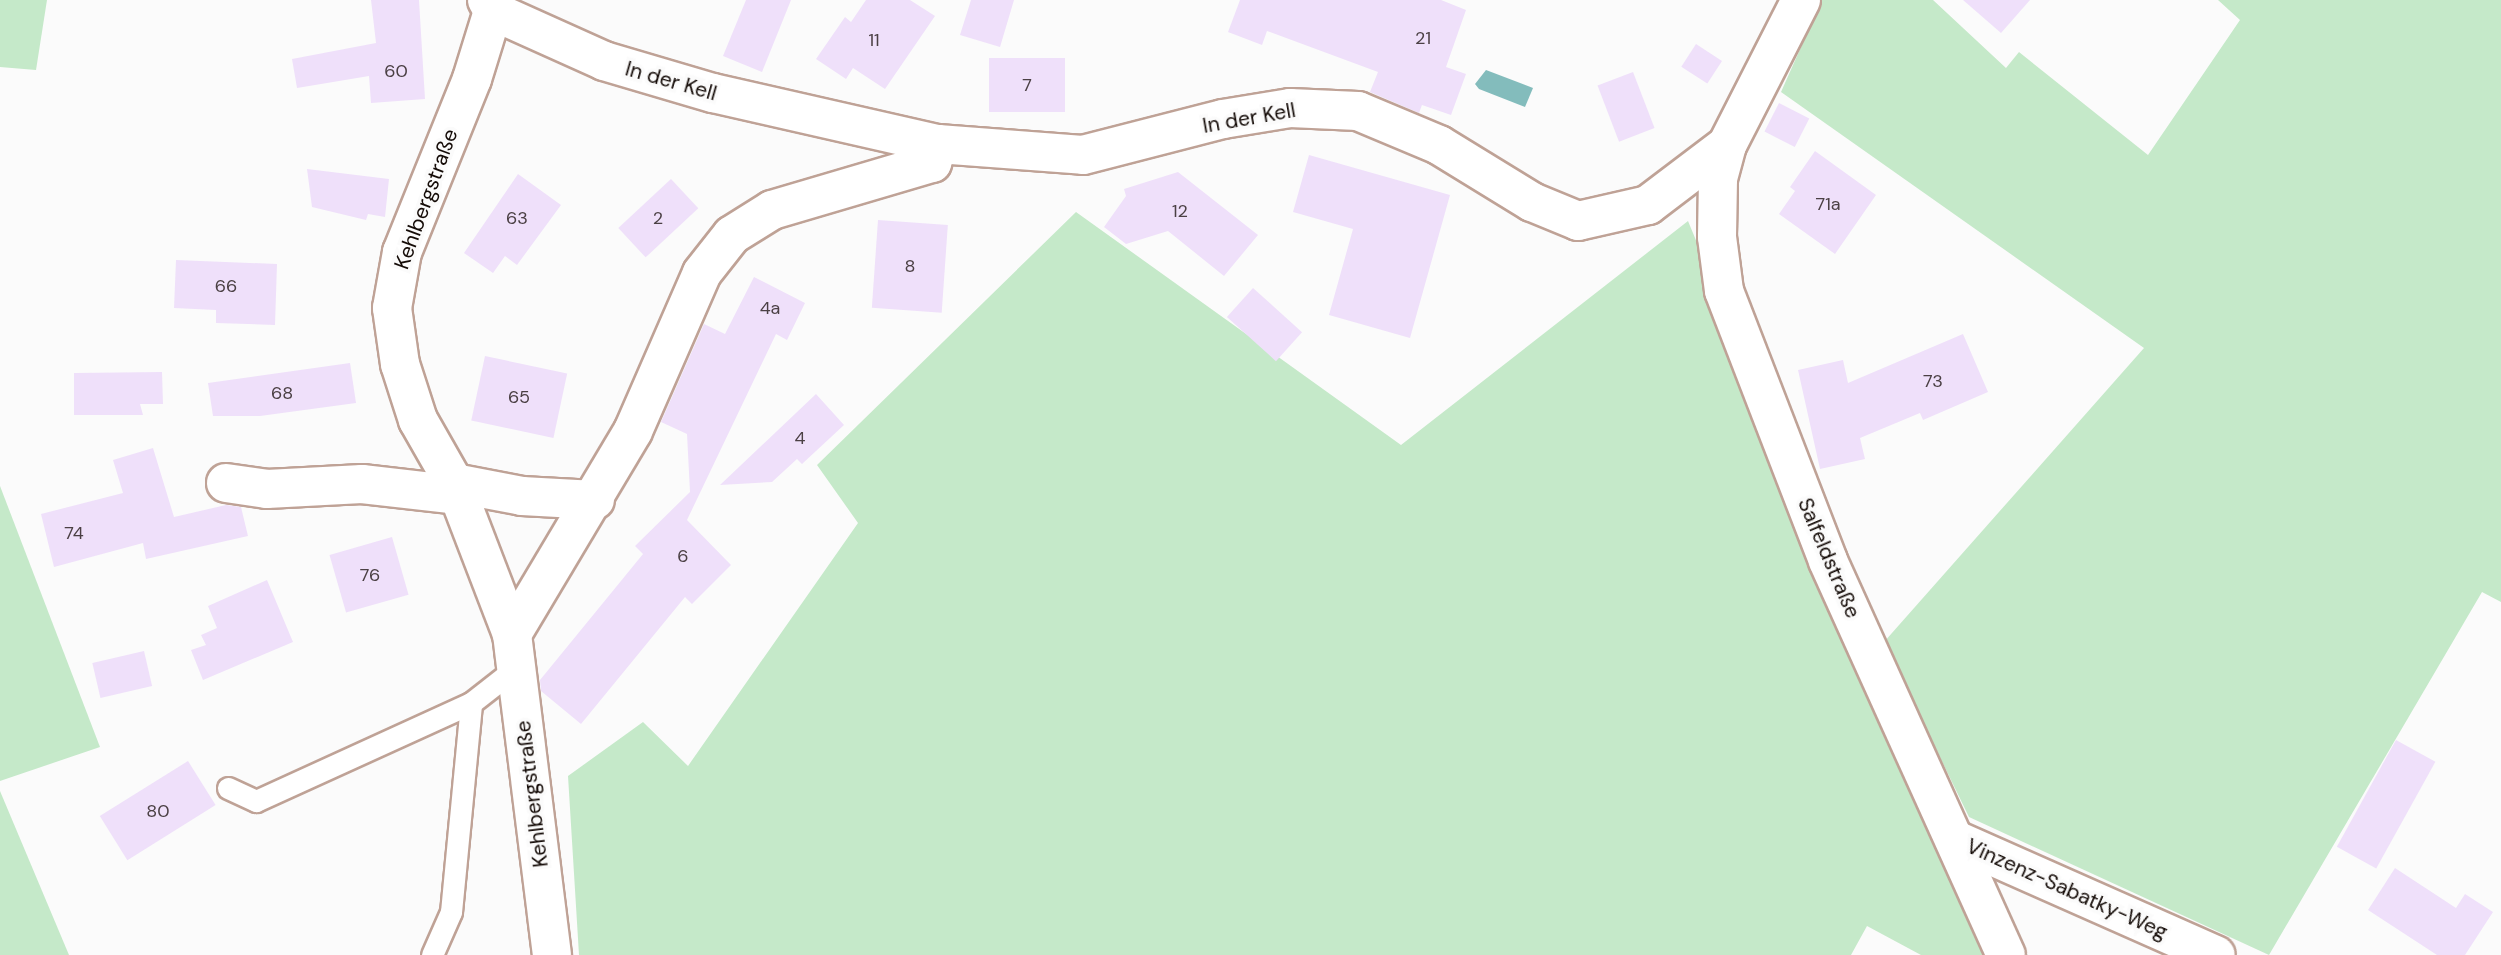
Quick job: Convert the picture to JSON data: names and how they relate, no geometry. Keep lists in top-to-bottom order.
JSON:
{
  "streets": {
    "street": [
      "In der Kell",
      "Kehlbergstraße",
      "Salfeldstraße",
      "Vinzenz-Sabatky-Weg"
    ]
  },
  "crossings": [
    ["In der Kell", "Kehlbergstraße"],
    ["In der Kell", "Salfeldstraße"],
    ["Salfeldstraße", "Vinzenz-Sabatky-Weg"]
  ],
  "house_numbers": [
    "21",
    "11",
    "60",
    "7",
    "71a",
    "12",
    "63",
    "2",
    "8",
    "66",
    "4a",
    "73",
    "68",
    "65",
    "4",
    "74",
    "6",
    "76",
    "80"
  ]
}
